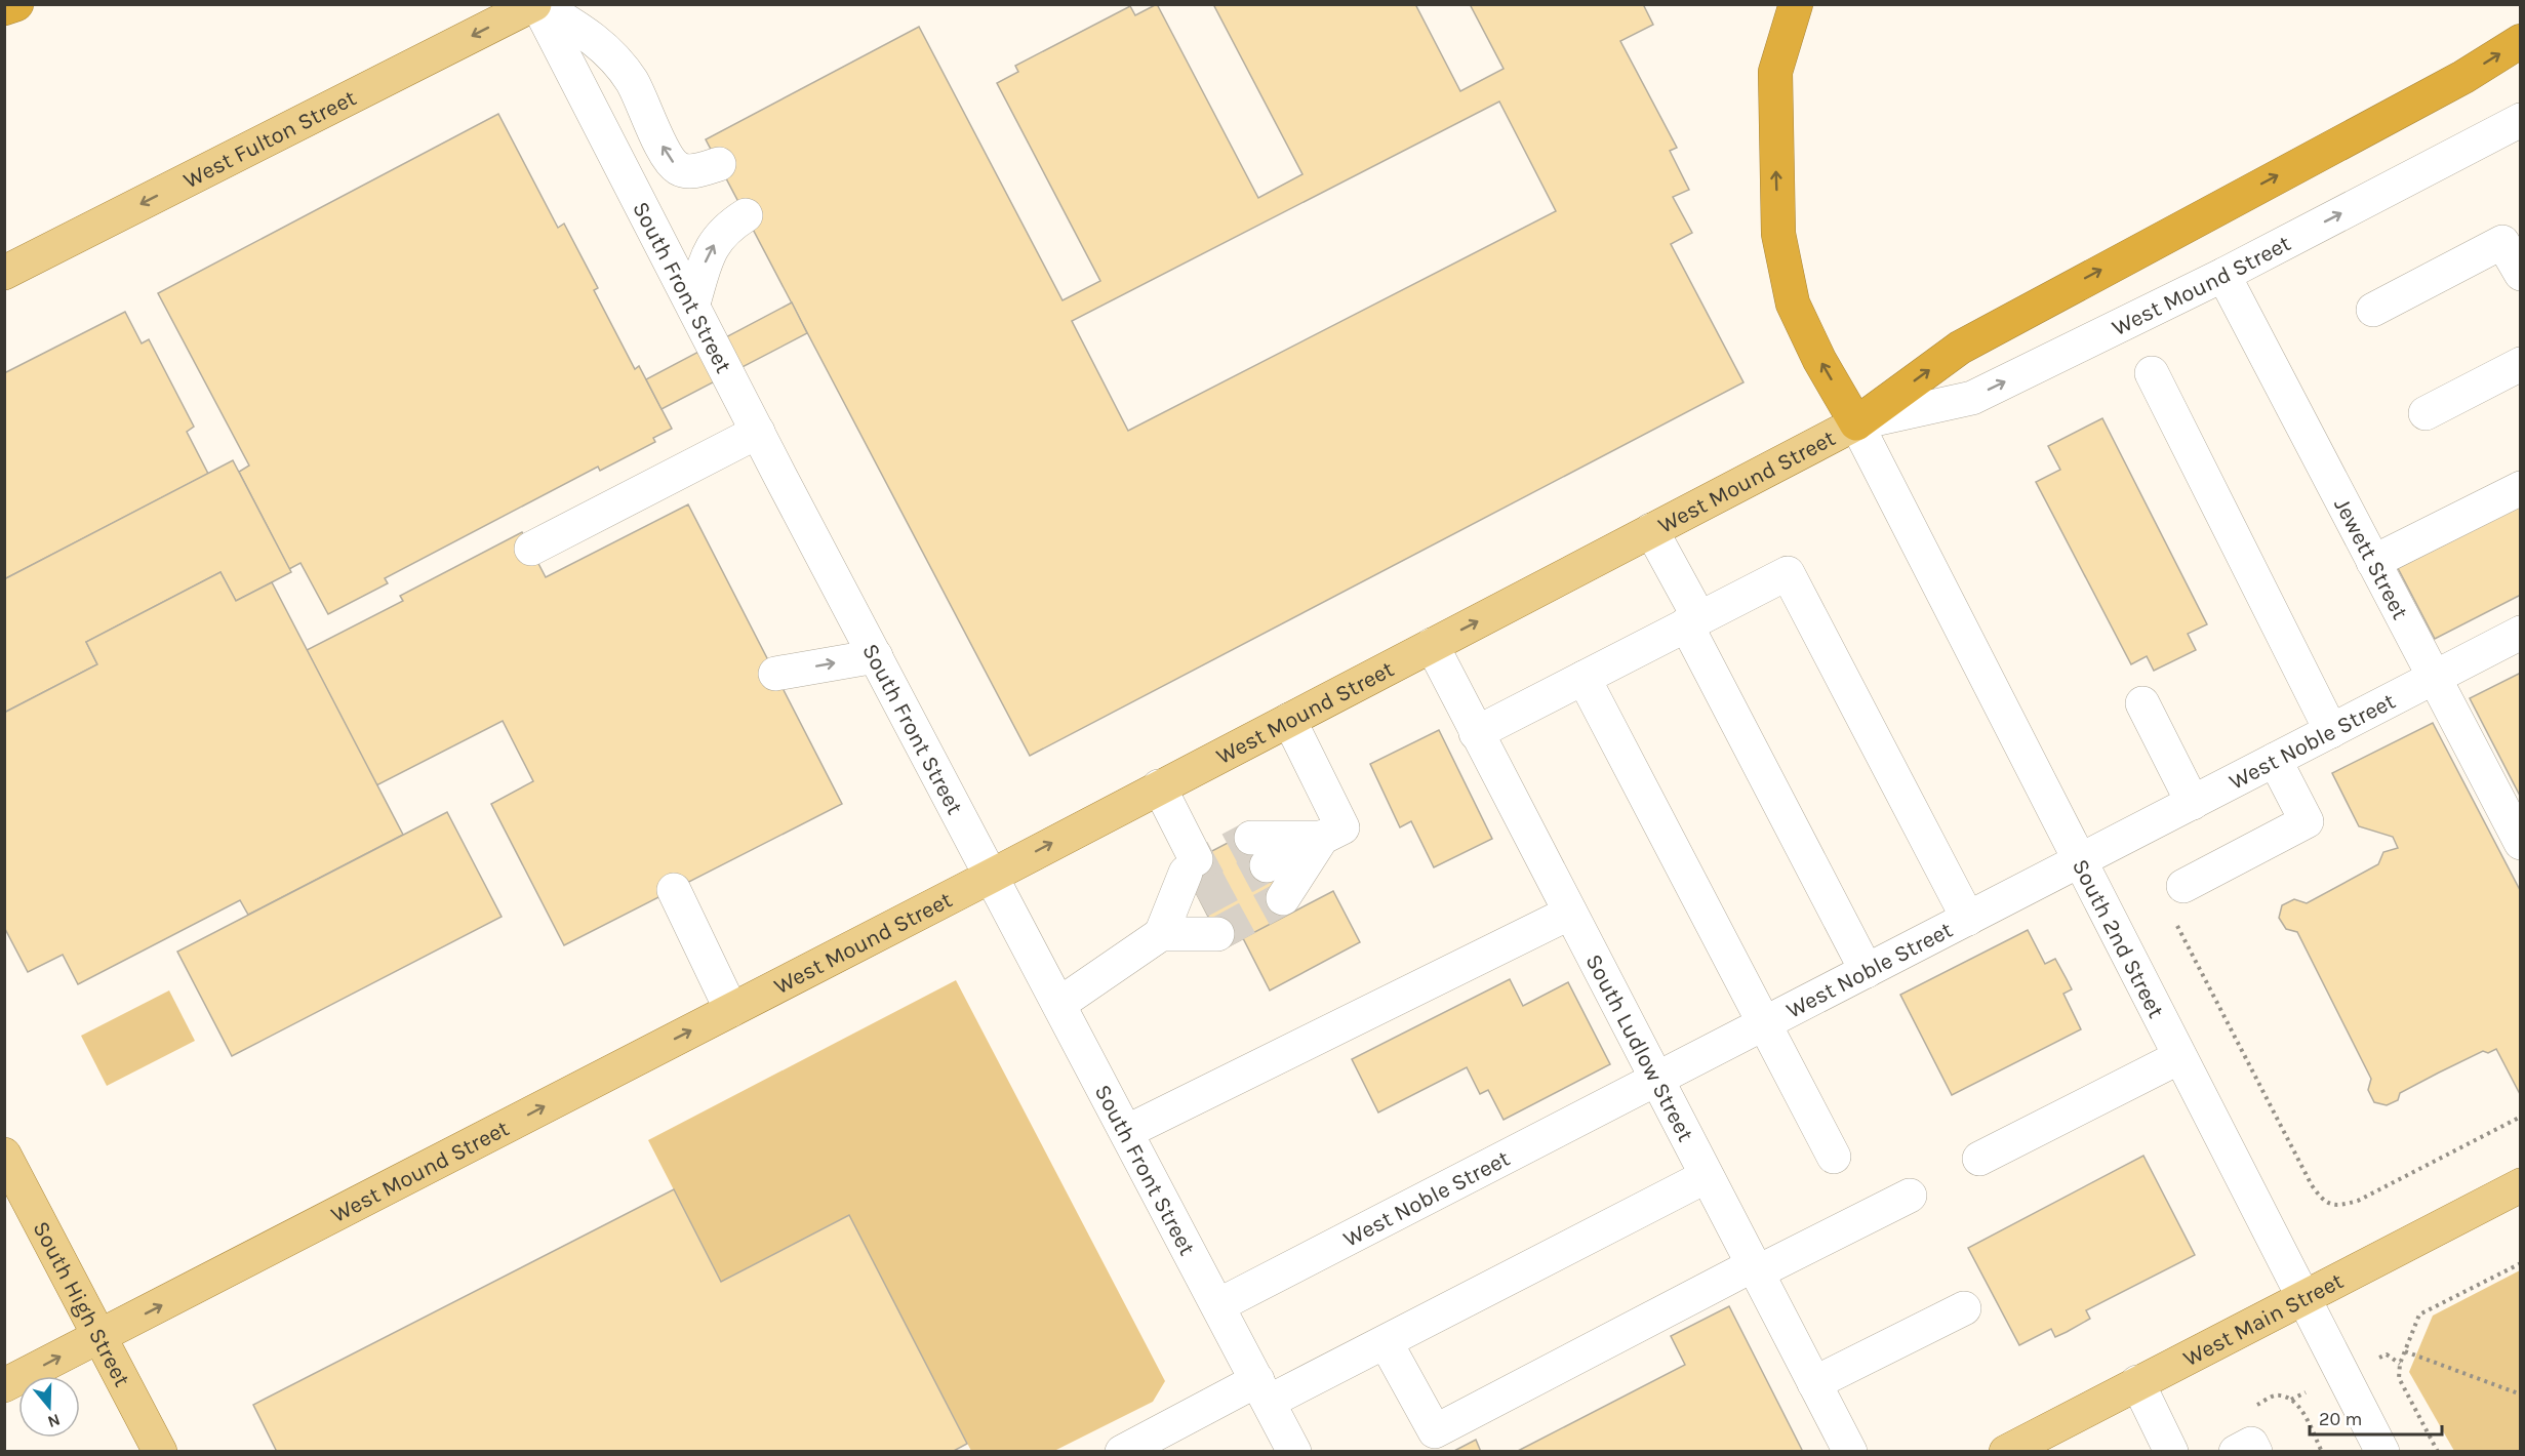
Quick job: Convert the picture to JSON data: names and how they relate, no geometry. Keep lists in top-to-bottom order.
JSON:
{
  "streets": {
    "main road": [
      "West Fulton Street",
      "West Mound Street",
      "South High Street",
      "West Main Street"
    ],
    "street": [
      "South Front Street",
      "Jewett Street",
      "West Noble Street",
      "South 2nd Street",
      "South Ludlow Street"
    ]
  },
  "crossings": [
    ["West Fulton Street", "South Front Street"],
    ["West Mound Street", "South Front Street"],
    ["West Mound Street", "Jewett Street"],
    ["West Mound Street", "South 2nd Street"],
    ["West Mound Street", "South Ludlow Street"],
    ["West Mound Street", "South High Street"],
    ["South Front Street", "West Noble Street"],
    ["Jewett Street", "West Noble Street"],
    ["West Noble Street", "South 2nd Street"],
    ["West Noble Street", "South Ludlow Street"],
    ["South 2nd Street", "West Main Street"]
  ],
  "one_way": ["West Fulton Street"],
  "scale_bar": "20 m",
  "north": "bottom"
}
